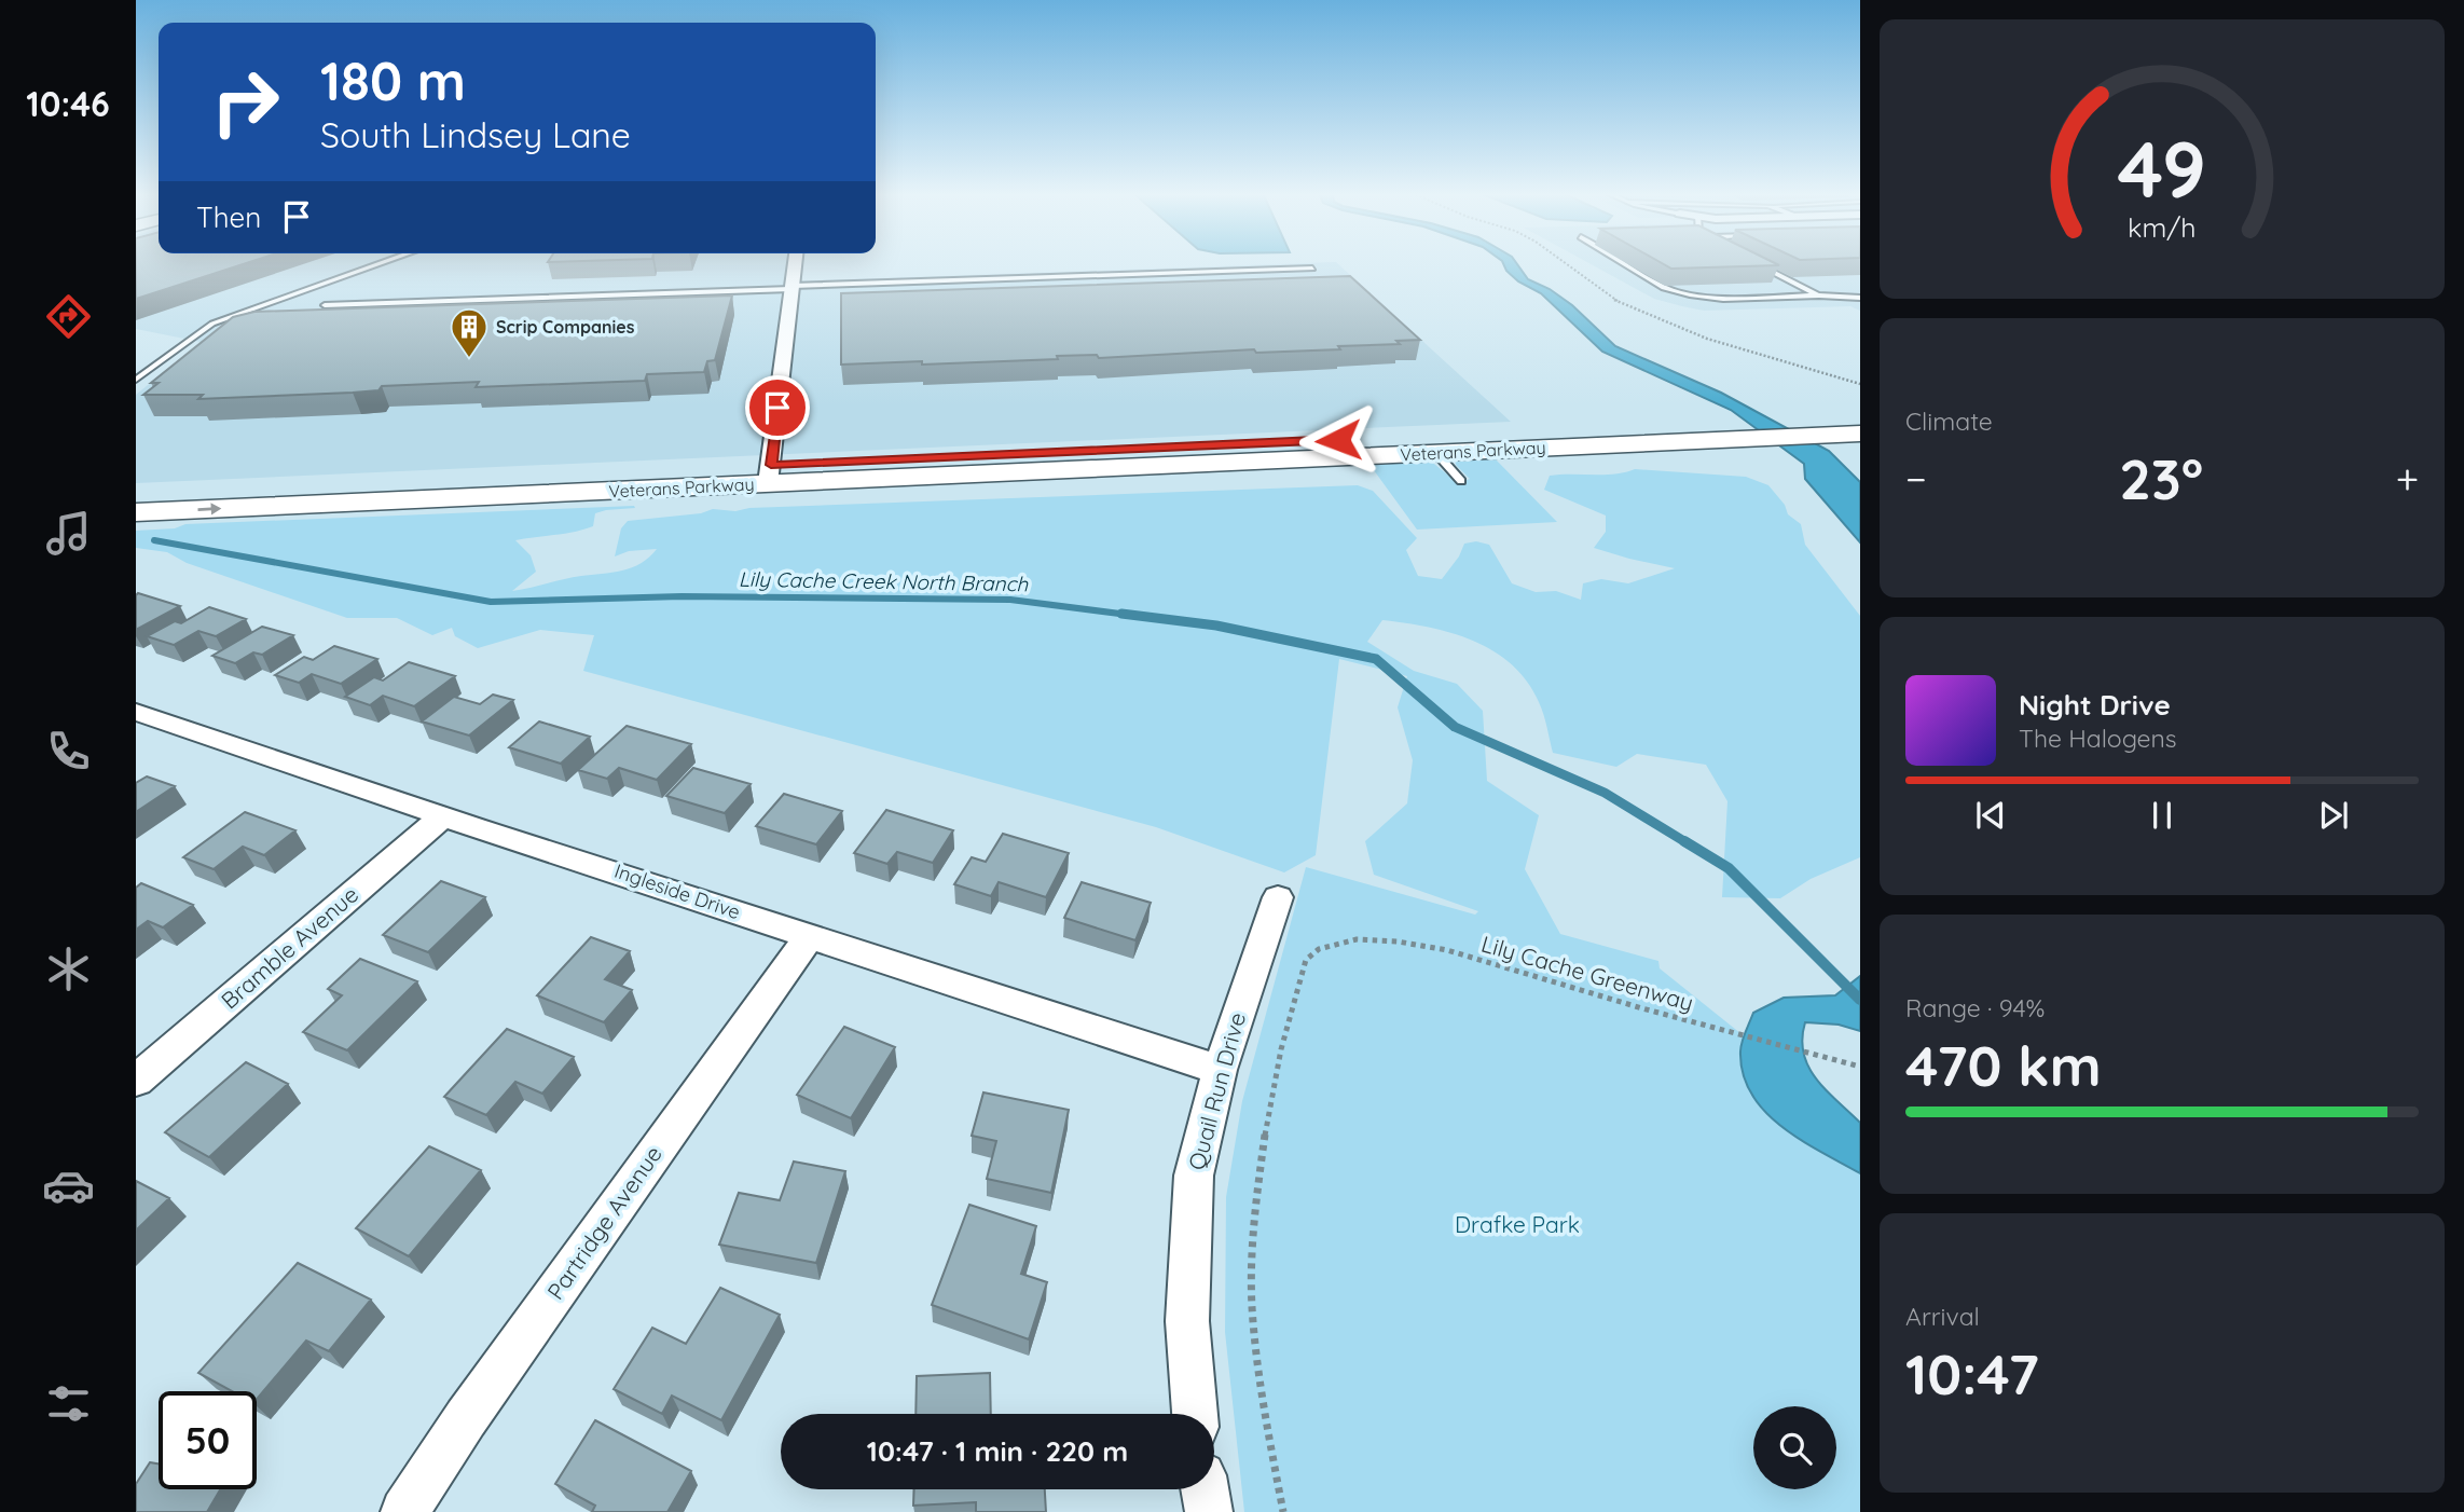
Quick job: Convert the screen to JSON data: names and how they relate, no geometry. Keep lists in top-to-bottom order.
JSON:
{
  "streets": {
    "main road": ["Veterans Parkway"],
    "street": [
      "Ingleside Drive",
      "Bramble Avenue",
      "Quail Run Drive",
      "Partridge Avenue"
    ],
    "path": ["Lily Cache Greenway"]
  },
  "crossings": [
    ["Ingleside Drive", "Bramble Avenue"],
    ["Ingleside Drive", "Quail Run Drive"],
    ["Ingleside Drive", "Partridge Avenue"]
  ],
  "water": ["Lily Cache Creek North Branch"],
  "parks": ["Drafke Park"],
  "places": {
    "building": ["Scrip Companies"]
  },
  "page": {
    "tabs": "10:46",
    "turn": ["180 m", "South Lindsey Lane"],
    "then": "Then",
    "tile": [
      "Climate",
      ["Range · 94%", "470 km"],
      ["Arrival", "10:47"]
    ],
    "heat": ["−", "23°", "+"],
    "song": ["Night Drive", "The Halogens"],
    "limit": "50",
    "trip": "10:47 · 1 min · 220 m",
    "gauge": ["49", "km/h"]
  }
}
